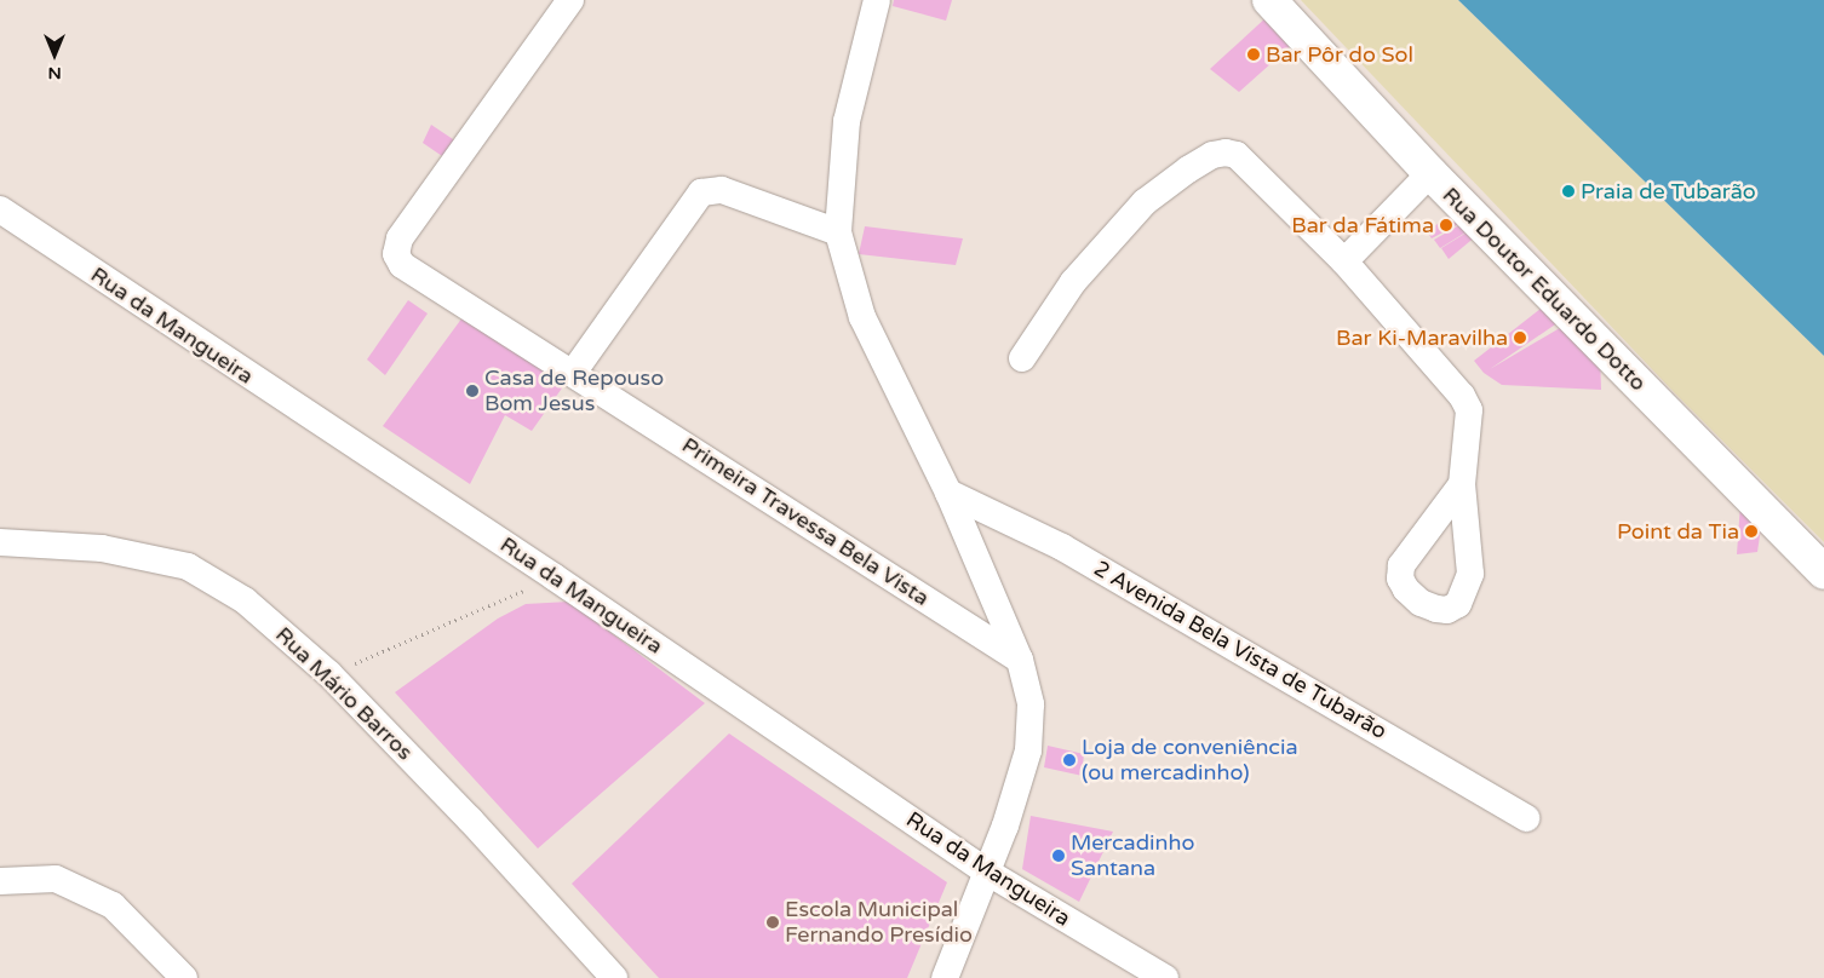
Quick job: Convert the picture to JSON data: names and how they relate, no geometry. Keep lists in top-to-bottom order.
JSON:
{
  "streets": {
    "main road": ["Rua Doutor Eduardo Dotto"],
    "street": [
      "Rua da Mangueira",
      "Primeira Travessa Bela Vista",
      "2 Avenida Bela Vista de Tubarão",
      "Rua Mário Barros"
    ]
  },
  "places": [
    "Bar Pôr do Sol",
    "Praia de Tubarão",
    "Bar da Fátima",
    "Bar Ki-Maravilha",
    "Casa de Repouso Bom Jesus",
    "Point da Tia",
    "Loja de conveniência (ou mercadinho)",
    "Mercadinho Santana",
    "Escola Municipal Fernando Presídio"
  ],
  "north": "bottom"
}
